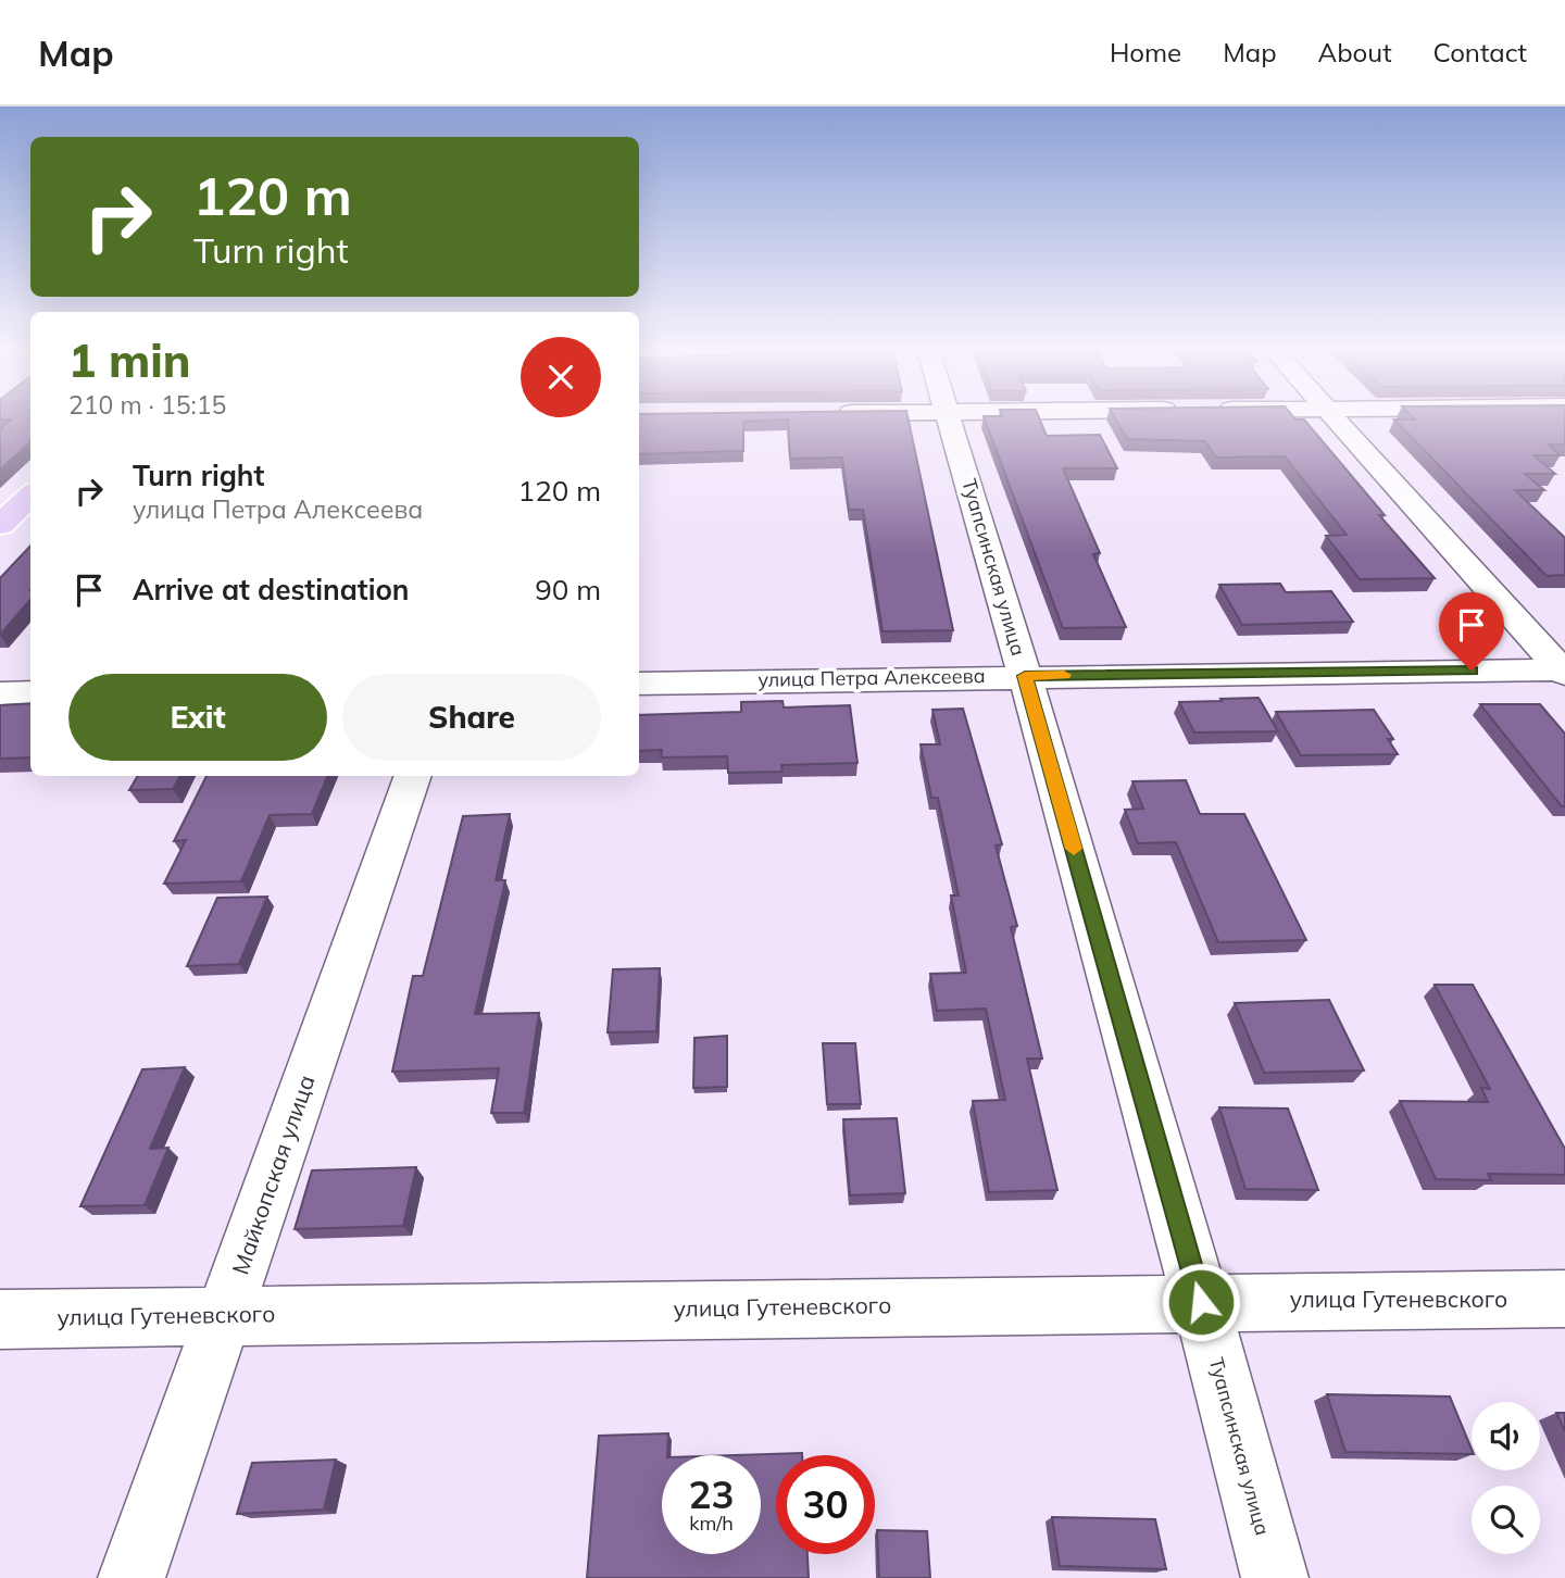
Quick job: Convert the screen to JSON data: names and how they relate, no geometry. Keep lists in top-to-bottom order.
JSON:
{
  "streets": {
    "street": [
      "Туапсинская улица",
      "улица Петра Алексеева",
      "Майкопская улица",
      "улица Гутеневского"
    ]
  },
  "crossings": [
    ["Туапсинская улица", "улица Петра Алексеева"],
    ["Туапсинская улица", "улица Гутеневского"],
    ["Майкопская улица", "улица Гутеневского"]
  ],
  "page": {
    "header": "Map",
    "nav": [
      "Home",
      "Map",
      "About",
      "Contact"
    ],
    "turn": ["120 m", "Turn right"],
    "heading": ["1 min", "210 m · 15:15"],
    "list": [
      {
        "name": "Turn right",
        "note": "улица Петра Алексеева",
        "value": "120 m"
      },
      {
        "name": "Arrive at destination",
        "value": "90 m"
      }
    ],
    "buttons": ["Exit", "Share"],
    "speed": "23 km/h",
    "limit": "30"
  }
}
